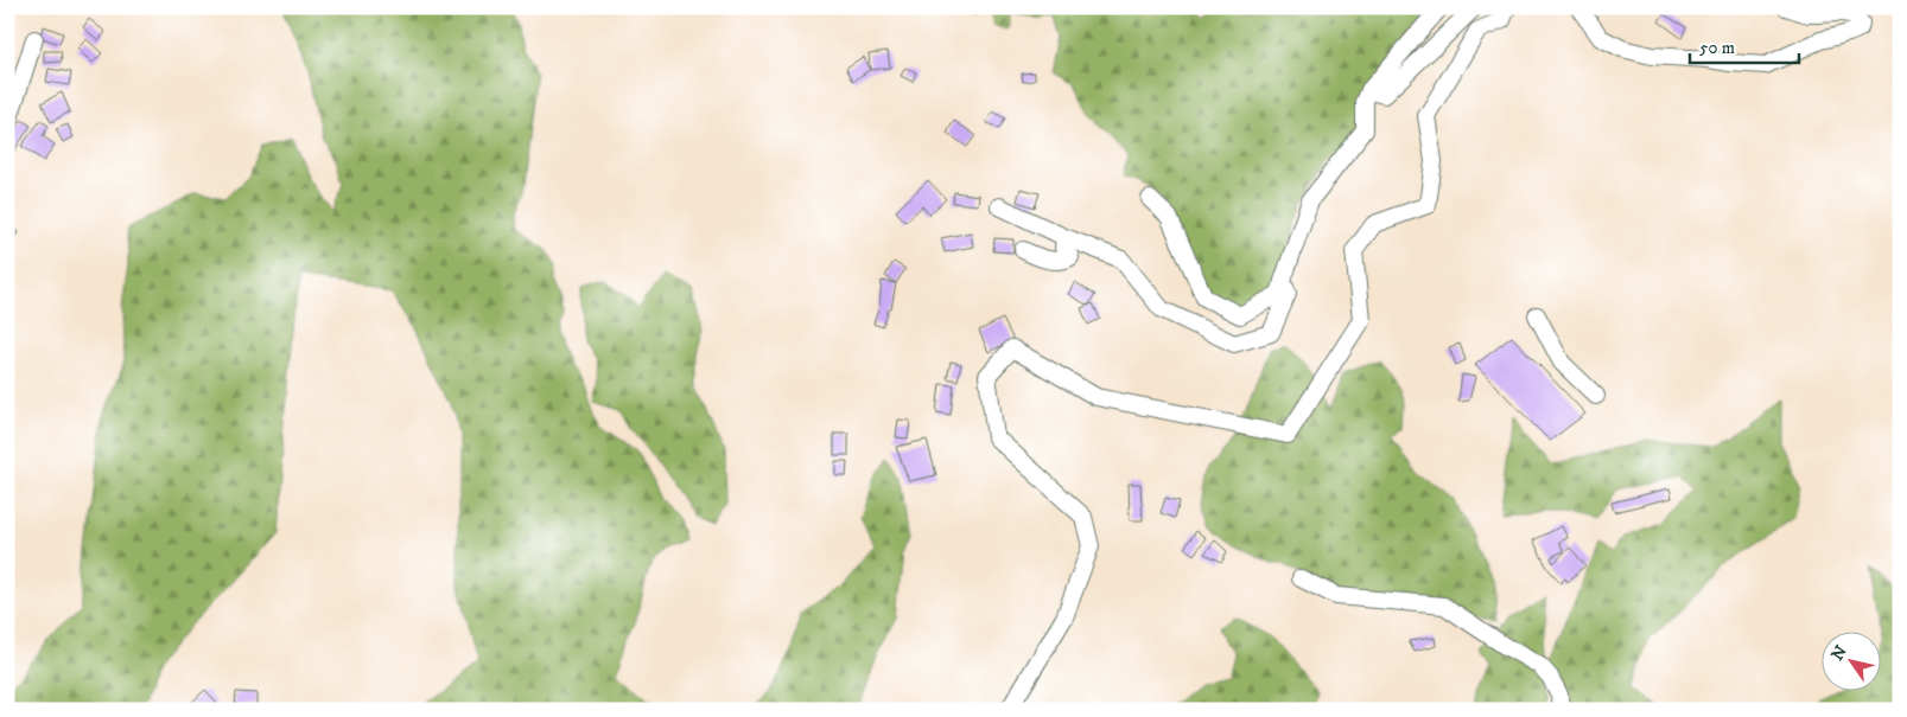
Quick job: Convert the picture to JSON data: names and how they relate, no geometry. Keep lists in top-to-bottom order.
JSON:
{
  "scale_bar": "50 m",
  "north": "top left"
}
